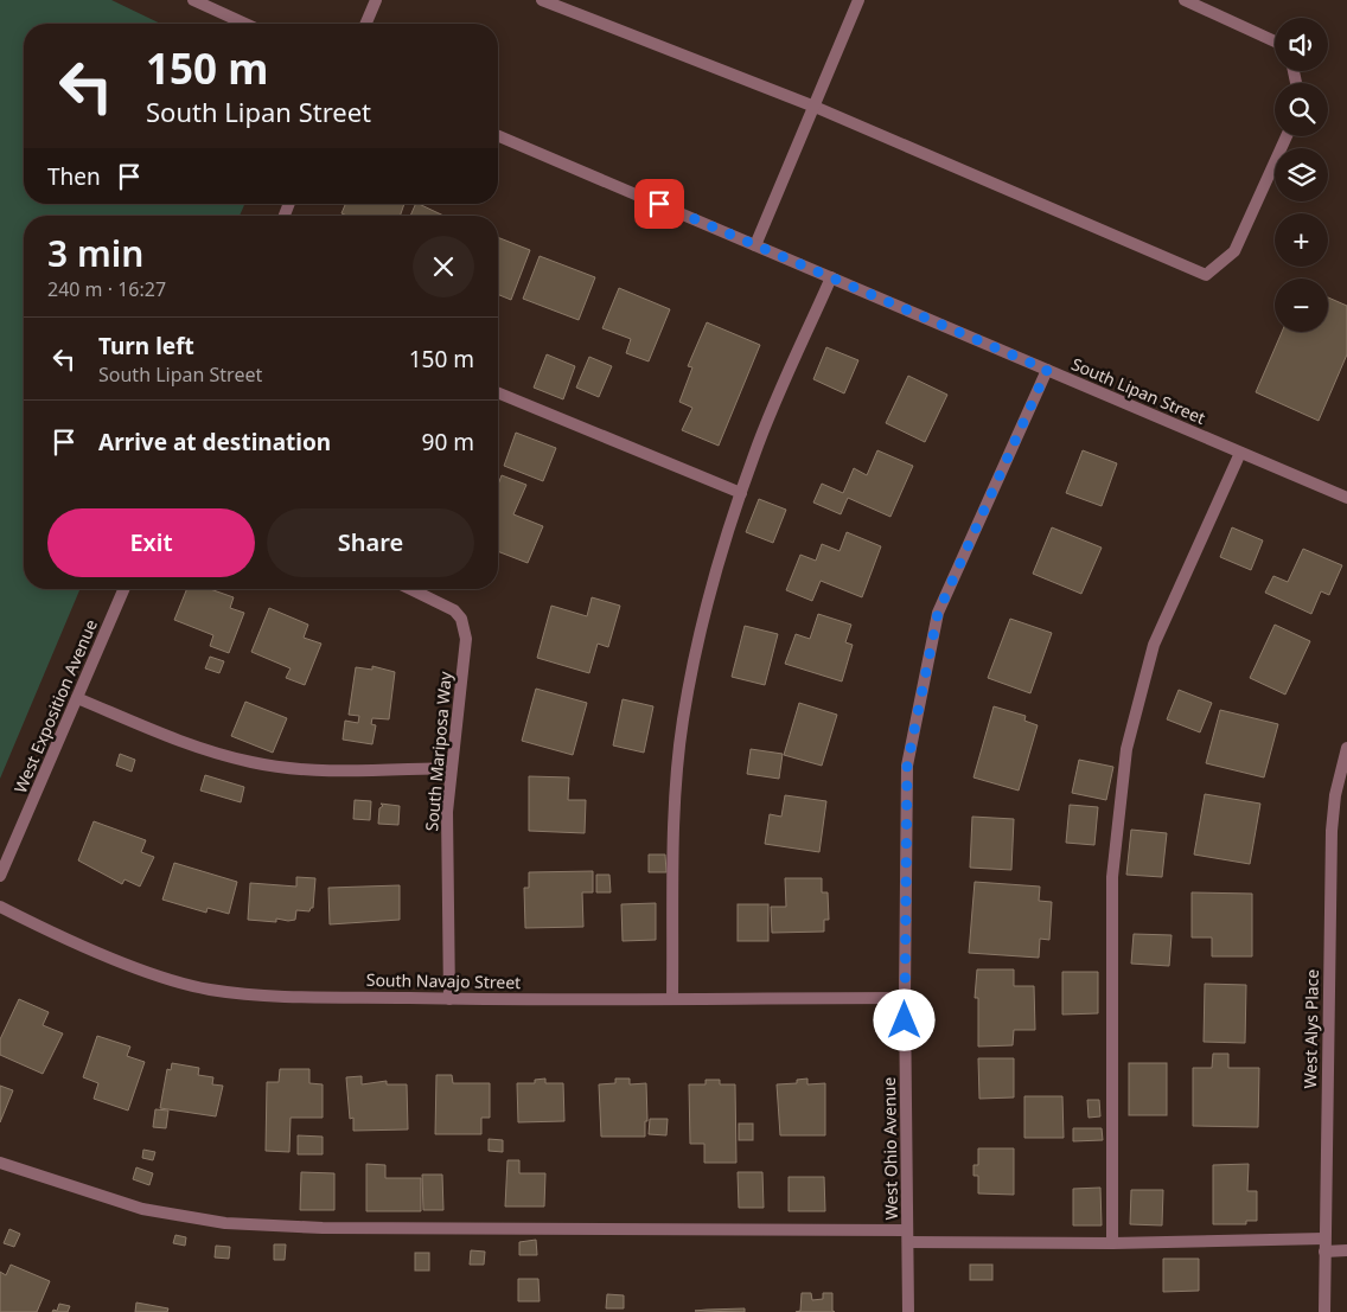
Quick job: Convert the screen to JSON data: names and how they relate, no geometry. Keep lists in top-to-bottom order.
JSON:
{
  "streets": {
    "street": [
      "South Lipan Street",
      "West Exposition Avenue",
      "South Mariposa Way",
      "South Navajo Street",
      "West Alys Place",
      "West Ohio Avenue"
    ]
  },
  "crossings": [
    ["South Lipan Street", "West Ohio Avenue"],
    ["South Mariposa Way", "South Navajo Street"],
    ["South Navajo Street", "West Ohio Avenue"]
  ],
  "page": {
    "map_buttons": ["+", "−"],
    "turn": ["150 m", "South Lipan Street"],
    "then": "Then",
    "heading": ["3 min", "240 m · 16:27"],
    "list": [
      {
        "name": "Turn left",
        "note": "South Lipan Street",
        "value": "150 m"
      },
      {
        "name": "Arrive at destination",
        "value": "90 m"
      }
    ],
    "buttons": ["Exit", "Share"]
  }
}
